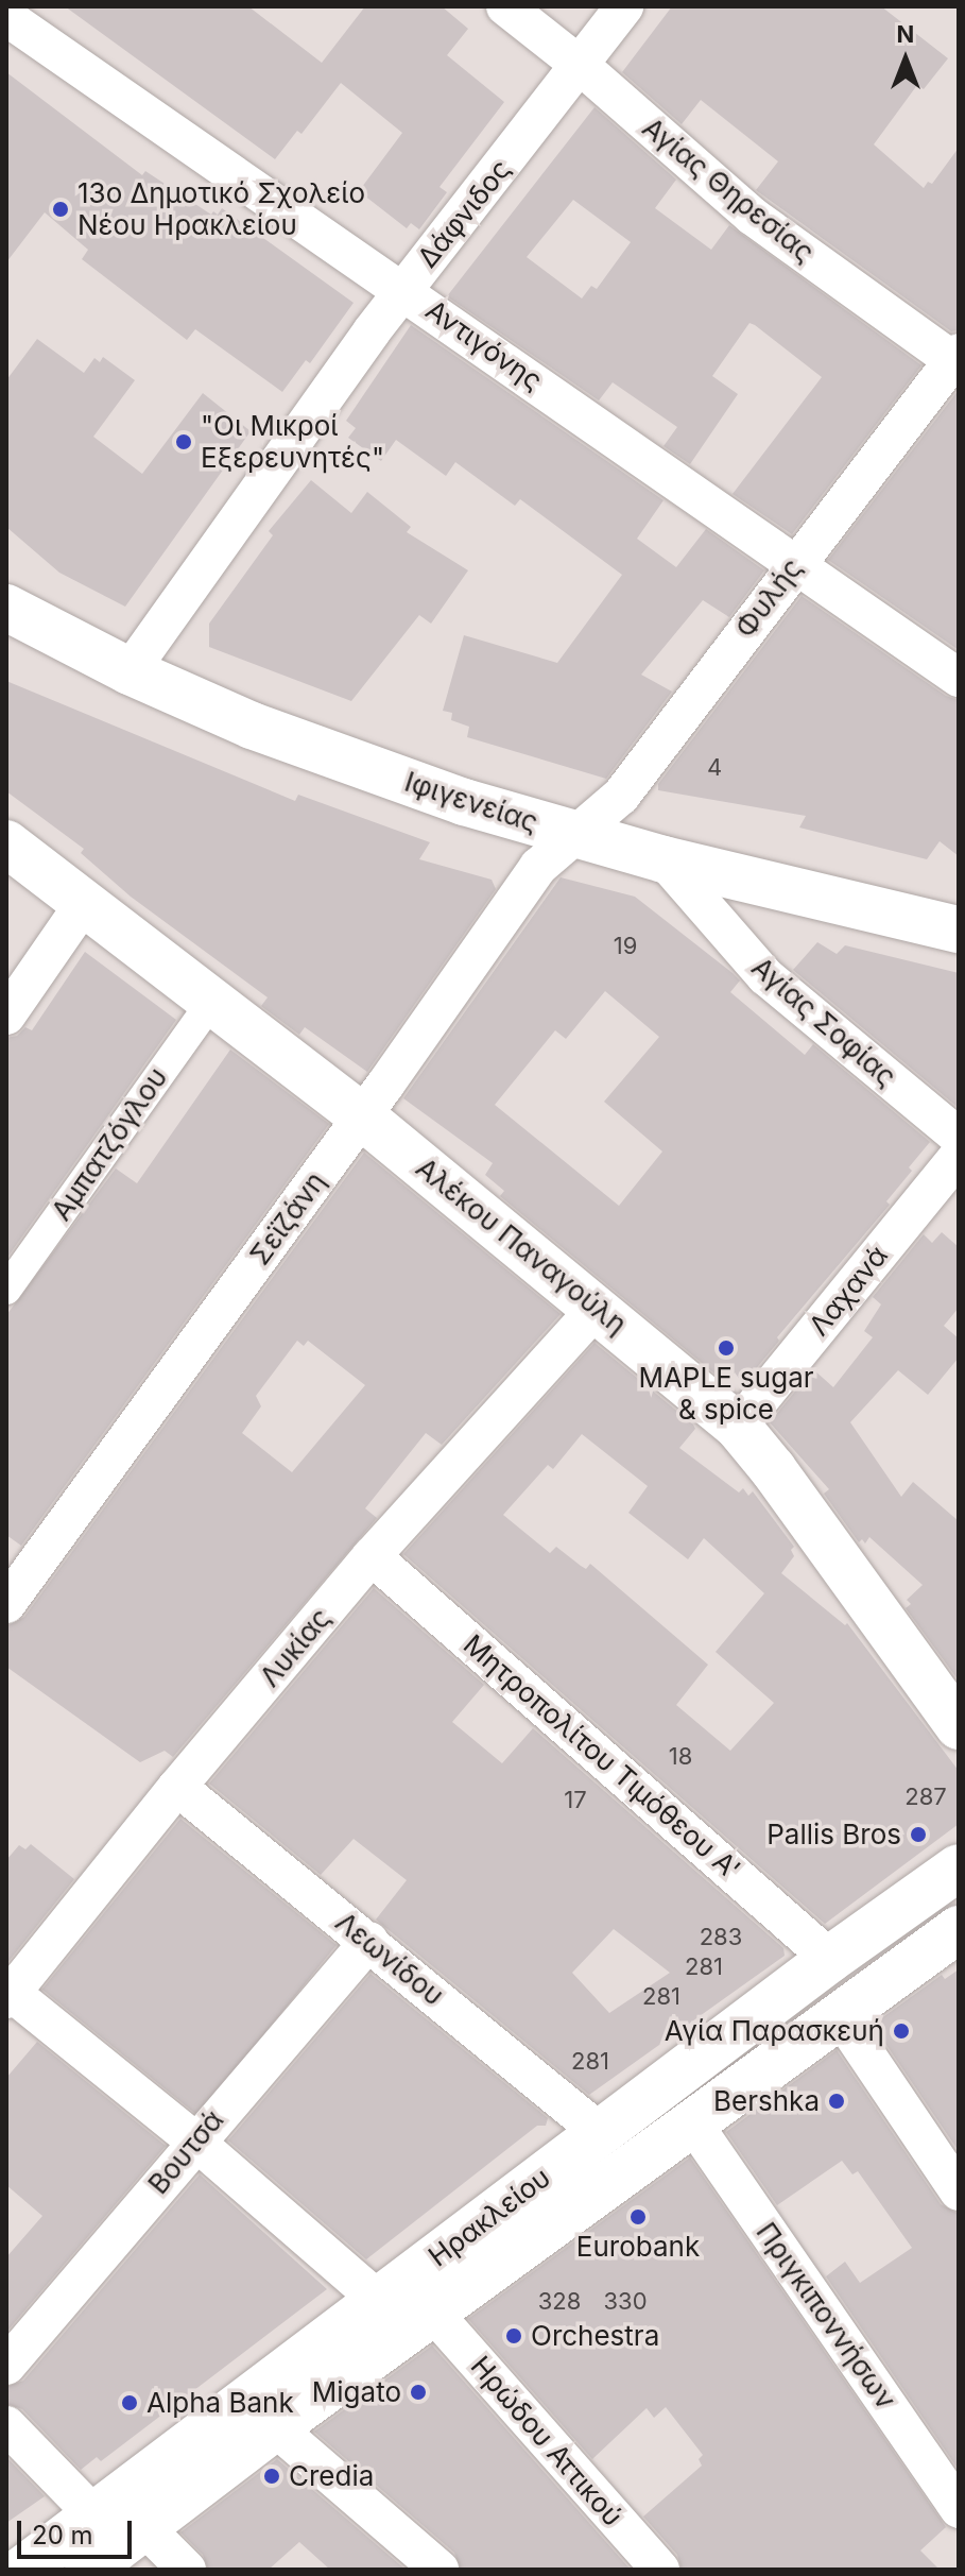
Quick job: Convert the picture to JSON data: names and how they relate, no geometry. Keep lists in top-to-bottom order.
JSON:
{
  "streets": {
    "street": [
      "Αγίας Θηρεσίας",
      "Δάφνιδος",
      "Αντιγόνης",
      "Φυλής",
      "Ιφιγενείας",
      "Αγίας Σοφίας",
      "Αμπατζόγλου",
      "Σεϊζάνη",
      "Αλέκου Παναγούλη",
      "Λαχανά",
      "Λυκίας",
      "Μητροπολίτου Τιμόθεου Α'",
      "Λεωνίδου",
      "Βουτσά",
      "Ηρακλείου",
      "Πριγκιποννήσων",
      "Ηρώδου Αττικού"
    ]
  },
  "crossings": [
    ["Αγίας Θηρεσίας", "Δάφνιδος"],
    ["Αγίας Θηρεσίας", "Φυλής"],
    ["Δάφνιδος", "Αντιγόνης"],
    ["Δάφνιδος", "Ιφιγενείας"],
    ["Αντιγόνης", "Φυλής"],
    ["Φυλής", "Ιφιγενείας"],
    ["Φυλής", "Σεϊζάνη"],
    ["Ιφιγενείας", "Αγίας Σοφίας"],
    ["Ιφιγενείας", "Σεϊζάνη"],
    ["Αμπατζόγλου", "Αλέκου Παναγούλη"],
    ["Σεϊζάνη", "Αλέκου Παναγούλη"],
    ["Αλέκου Παναγούλη", "Λαχανά"],
    ["Αλέκου Παναγούλη", "Λυκίας"],
    ["Λυκίας", "Μητροπολίτου Τιμόθεου Α'"],
    ["Λυκίας", "Λεωνίδου"],
    ["Μητροπολίτου Τιμόθεου Α'", "Ηρακλείου"],
    ["Λεωνίδου", "Βουτσά"],
    ["Λεωνίδου", "Ηρακλείου"],
    ["Ηρακλείου", "Πριγκιποννήσων"],
    ["Ηρακλείου", "Ηρώδου Αττικού"]
  ],
  "places": [
    "13ο Δημοτικό Σχολείο Νέου Ηρακλείου",
    "\"Οι Μικροί Εξερευνητές\"",
    "MAPLE sugar & spice",
    "Pallis Bros",
    "Αγία Παρασκευή",
    "Bershka",
    "Eurobank",
    "Orchestra",
    "Migato",
    "Alpha Bank",
    "Credia"
  ],
  "house_numbers": [
    "4",
    "19",
    "18",
    "287",
    "17",
    "283",
    "281",
    "281",
    "281",
    "328",
    "330"
  ],
  "scale_bar": "20 m",
  "north": "top"
}
